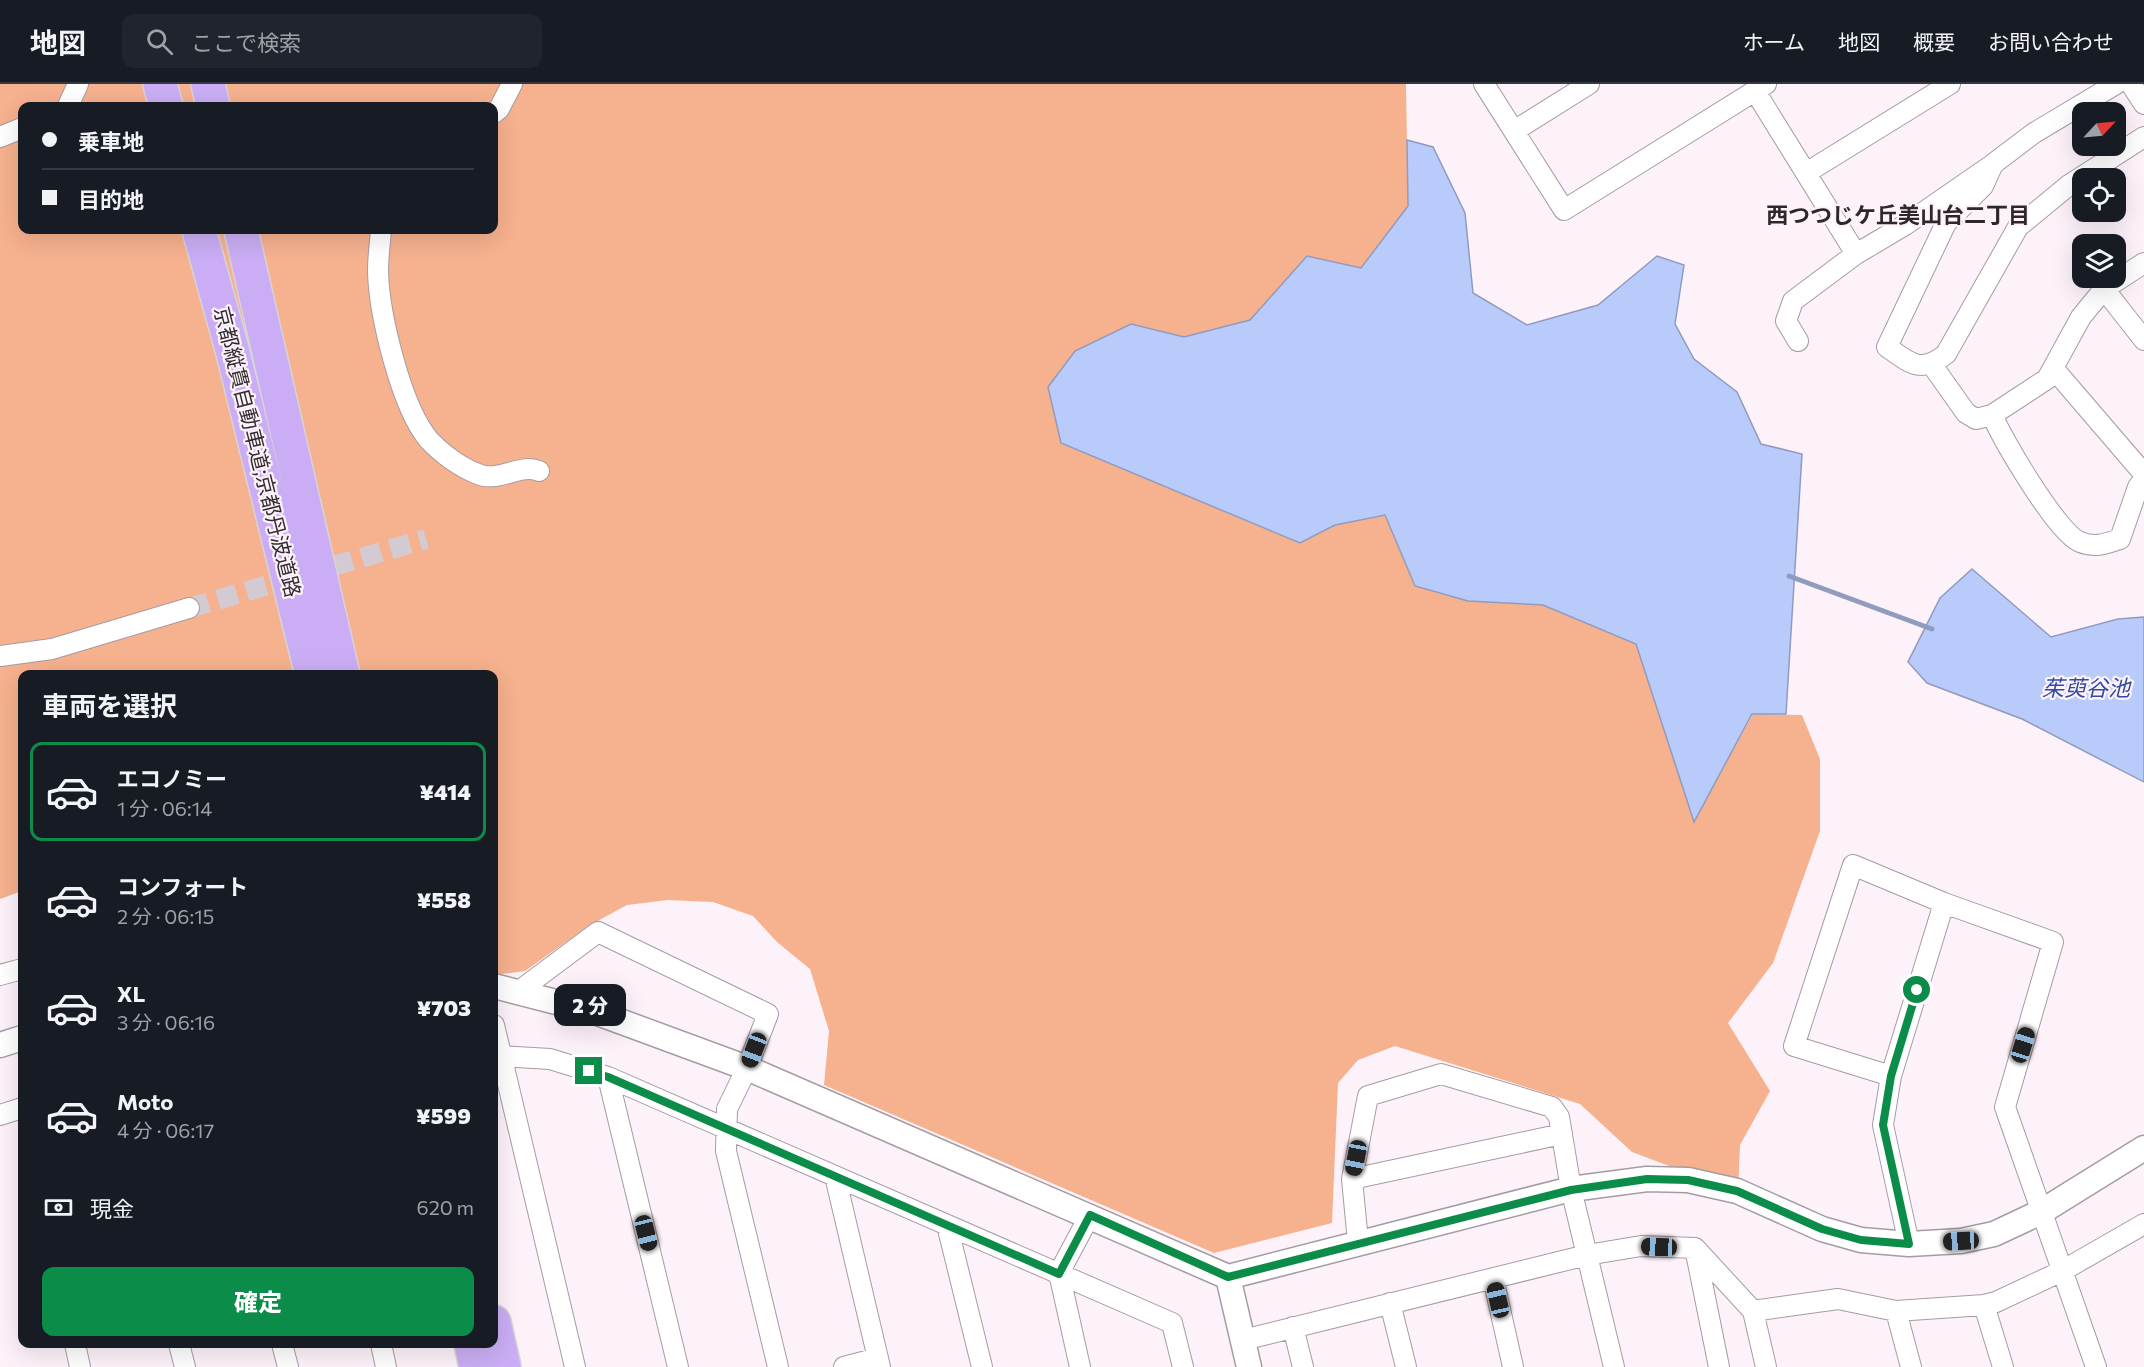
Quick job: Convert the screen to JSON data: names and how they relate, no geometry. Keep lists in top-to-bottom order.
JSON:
{
  "streets": {
    "highway": ["京都縦貫自動車道;京都丹波道路"]
  },
  "districts": ["西つつじケ丘美山台二丁目"],
  "water": ["茱萸谷池"],
  "north": "top right",
  "page": {
    "header": "地図",
    "search": "ここで検索",
    "nav": [
      "ホーム",
      "地図",
      "概要",
      "お問い合わせ"
    ],
    "banner": ["乗車地", "目的地"],
    "heading": "車両を選択",
    "list": [
      {
        "name": "エコノミー",
        "note": "1 分 · 06:14",
        "value": "¥414"
      },
      {
        "name": "コンフォート",
        "note": "2 分 · 06:15",
        "value": "¥558"
      },
      {
        "name": "XL",
        "note": "3 分 · 06:16",
        "value": "¥703"
      },
      {
        "name": "Moto",
        "note": "4 分 · 06:17",
        "value": "¥599"
      }
    ],
    "bubble": "2 分",
    "pay": ["現金", "620 m"],
    "buttons": "確定"
  }
}
